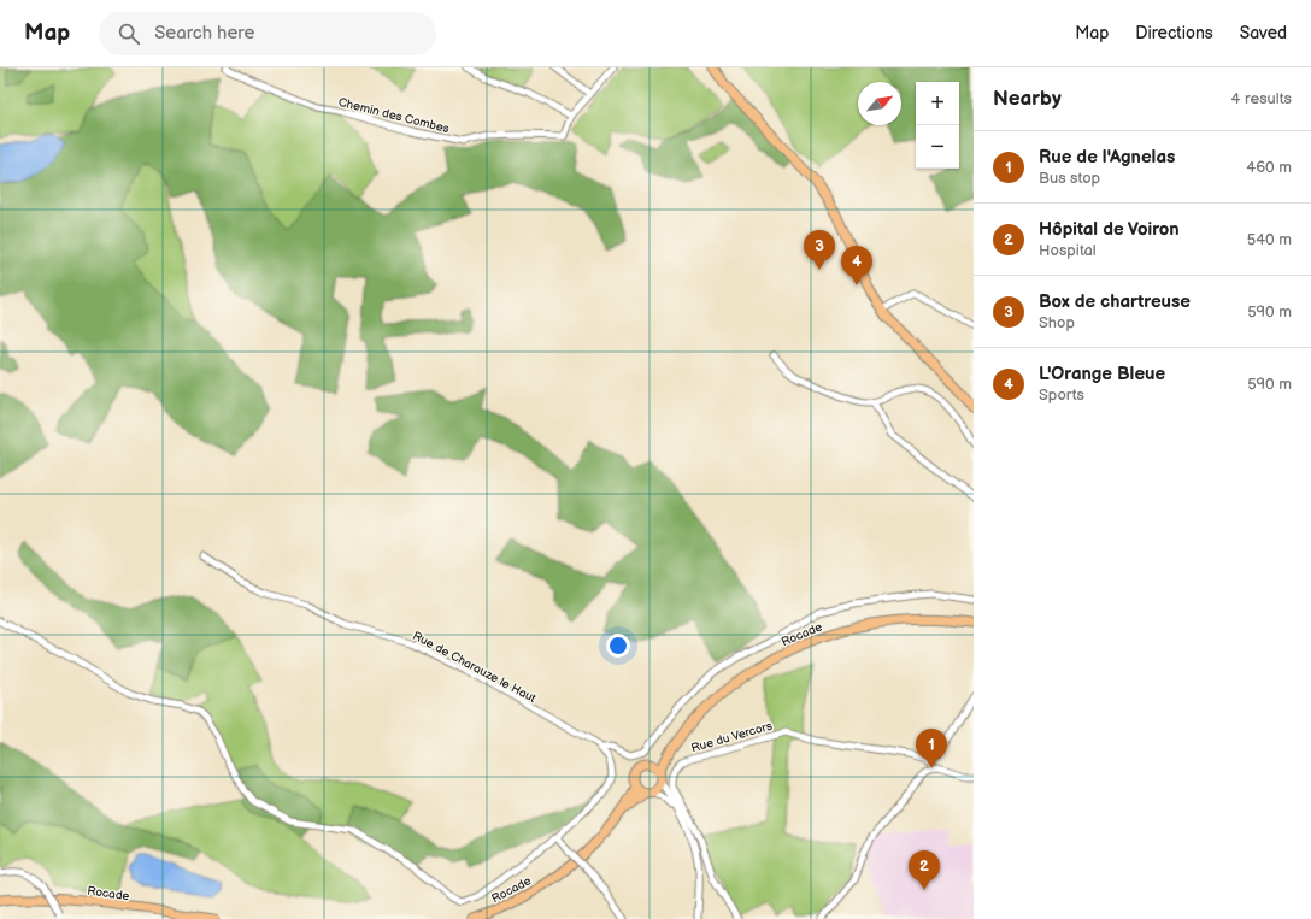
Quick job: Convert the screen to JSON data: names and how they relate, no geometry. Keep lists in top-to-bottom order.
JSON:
{
  "streets": {
    "main road": ["Rocade"],
    "street": ["Chemin des Combes", "Rue de Charauze le Haut", "Rue du Vercors"]
  },
  "north": "top right",
  "page": {
    "header": "Map",
    "search": "Search here",
    "nav": ["Map", "Directions", "Saved"],
    "heading": ["Nearby", "4 results"],
    "map_buttons": ["+", "−"],
    "list": [
      {
        "mark": "1",
        "name": "Rue de l'Agnelas",
        "note": "Bus stop",
        "value": "460 m"
      },
      {
        "mark": "2",
        "name": "Hôpital de Voiron",
        "note": "Hospital",
        "value": "540 m"
      },
      {
        "mark": "3",
        "name": "Box de chartreuse",
        "note": "Shop",
        "value": "590 m"
      },
      {
        "mark": "4",
        "name": "L'Orange Bleue",
        "note": "Sports",
        "value": "590 m"
      }
    ],
    "pins": [
      "3",
      "4",
      "1",
      "2"
    ]
  }
}
